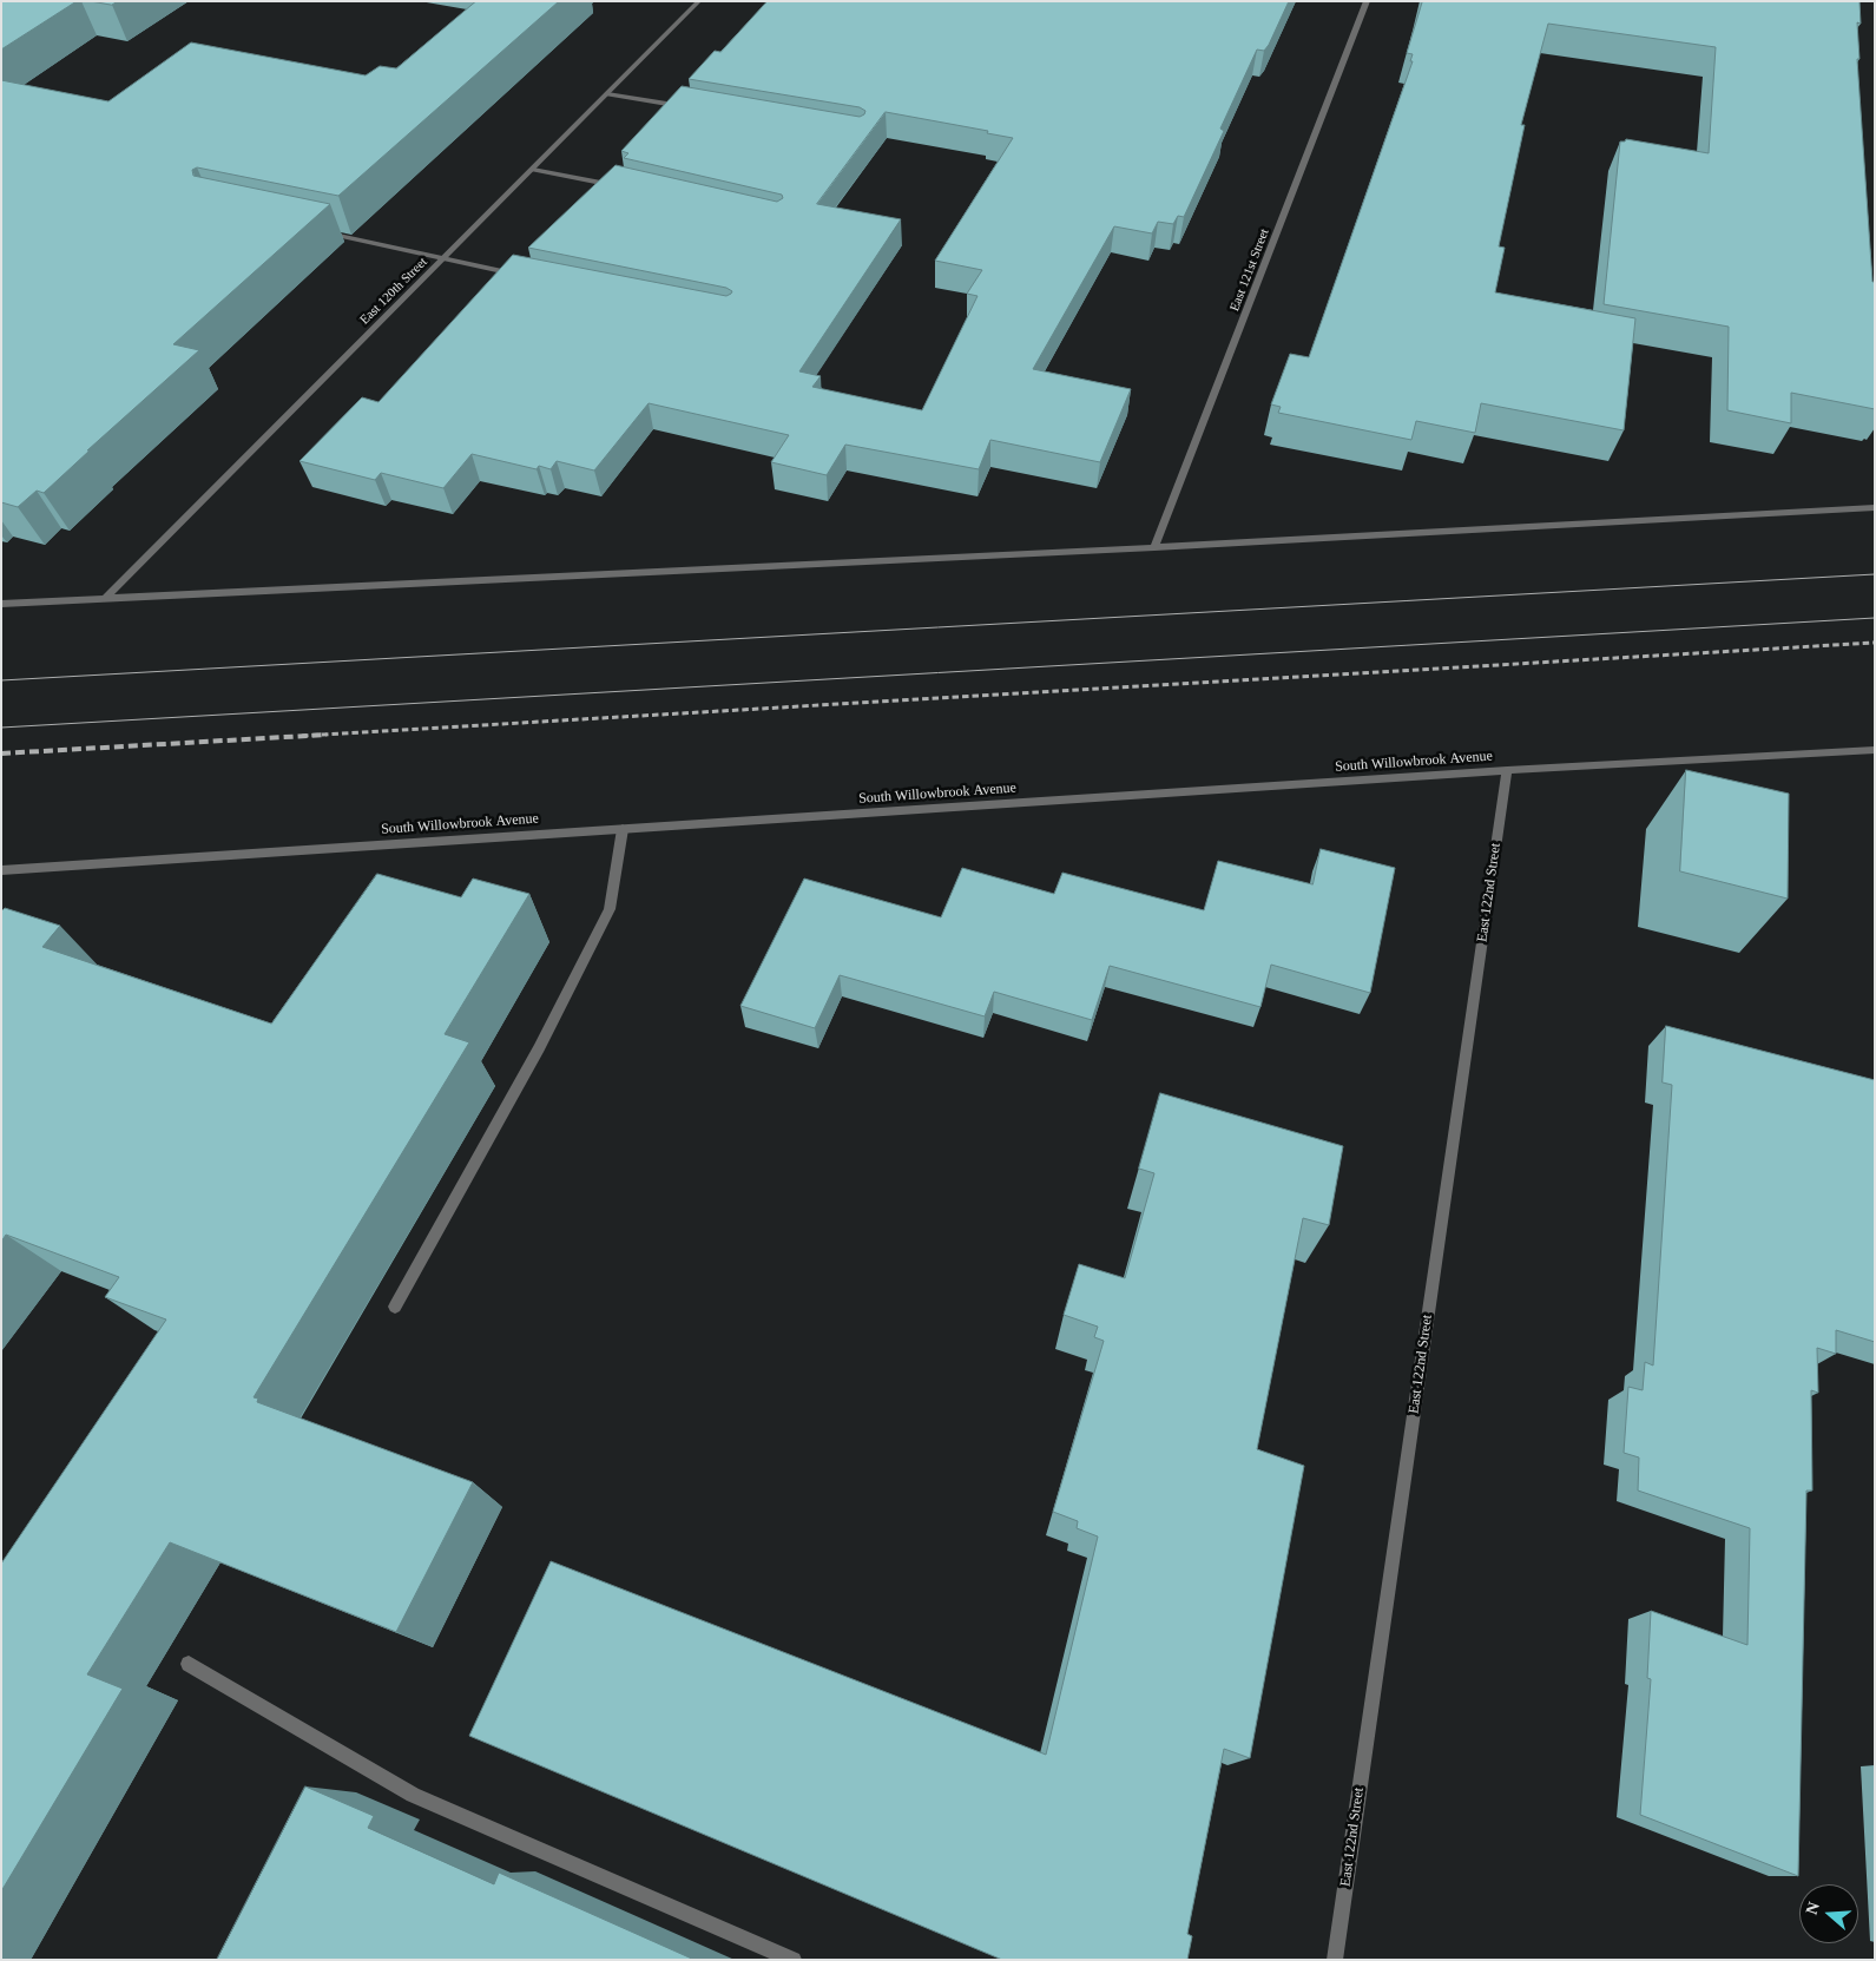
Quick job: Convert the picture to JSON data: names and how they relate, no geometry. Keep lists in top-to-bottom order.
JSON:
{
  "streets": {
    "street": [
      "East 121st Street",
      "East 120th Street",
      "South Willowbrook Avenue",
      "East 122nd Street"
    ]
  },
  "crossings": [
    ["South Willowbrook Avenue", "East 122nd Street"]
  ],
  "north": "left"
}
